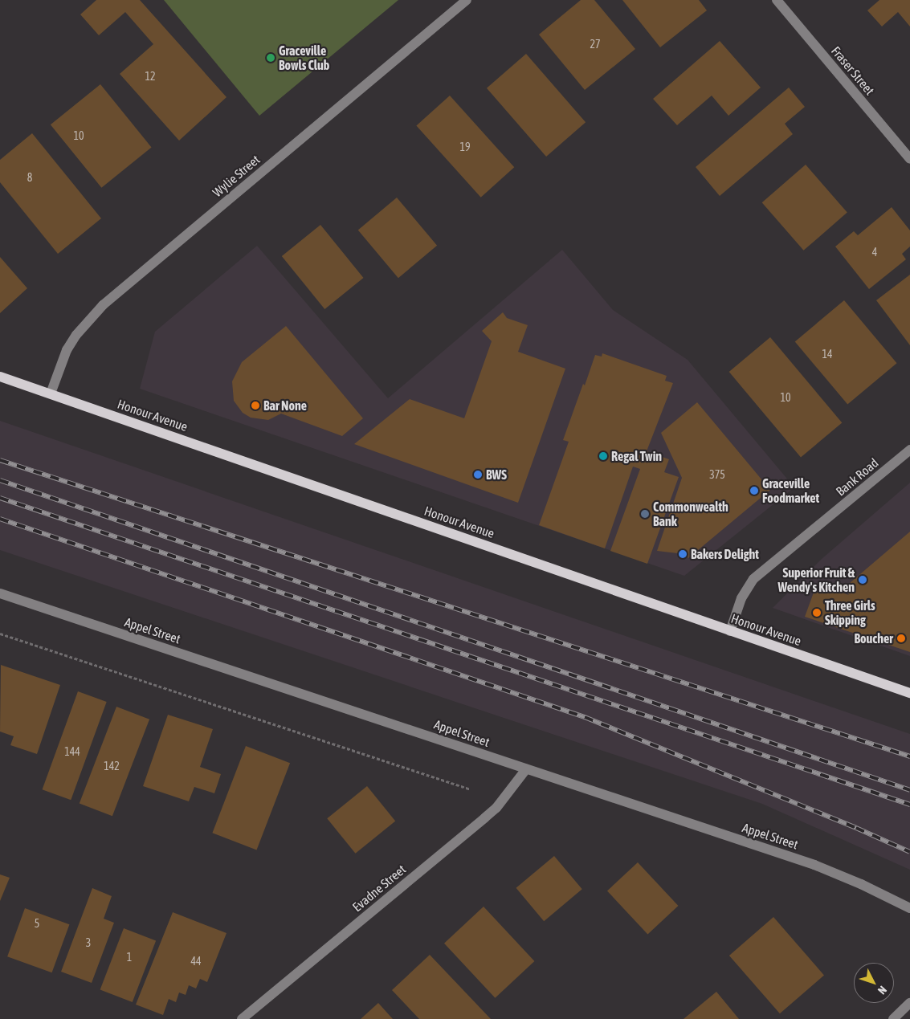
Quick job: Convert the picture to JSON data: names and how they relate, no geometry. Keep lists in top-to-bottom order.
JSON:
{
  "streets": {
    "main road": ["Honour Avenue"],
    "street": [
      "Fraser Street",
      "Wylie Street",
      "Bank Road",
      "Appel Street",
      "Evadne Street"
    ]
  },
  "crossings": [
    ["Wylie Street", "Honour Avenue"],
    ["Honour Avenue", "Bank Road"],
    ["Appel Street", "Evadne Street"]
  ],
  "places": [
    "Graceville Bowls Club",
    "Bar None",
    "Regal Twin",
    "BWS",
    "Graceville Foodmarket",
    "Commonwealth Bank",
    "Bakers Delight",
    "Superior Fruit & Wendy's Kitchen",
    "Three Girls Skipping",
    "Boucher"
  ],
  "house_numbers": [
    "27",
    "12",
    "10",
    "19",
    "8",
    "4",
    "14",
    "10",
    "375",
    "144",
    "142",
    "5",
    "3",
    "1",
    "44"
  ],
  "north": "bottom right"
}
